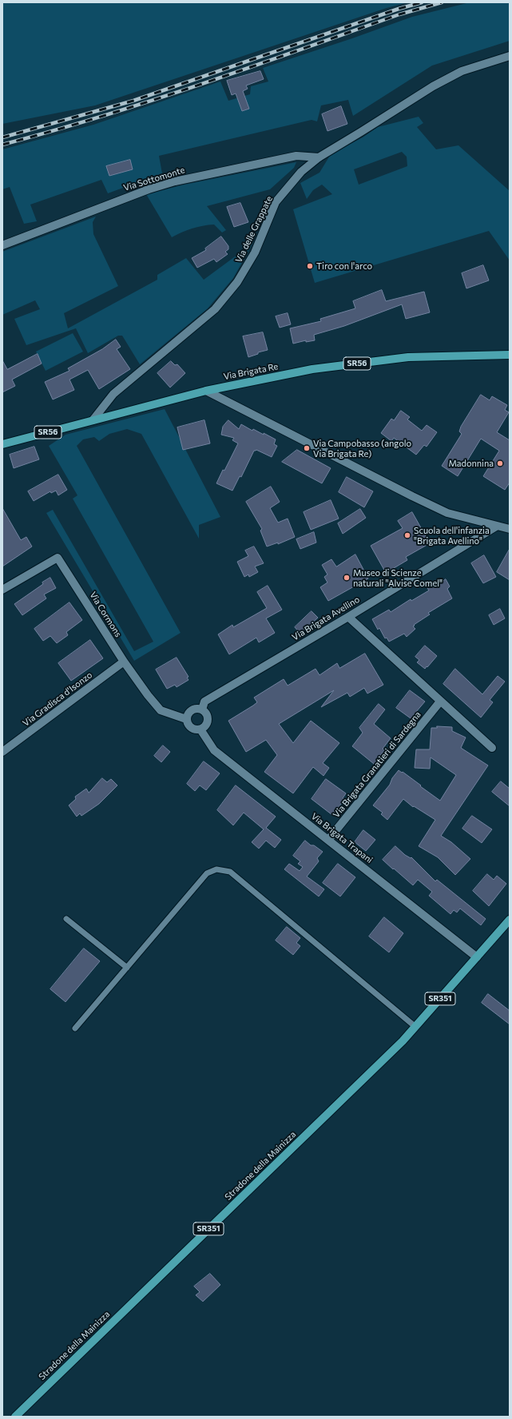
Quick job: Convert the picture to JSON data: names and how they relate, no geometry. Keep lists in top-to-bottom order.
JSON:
{
  "streets": {
    "main road": [
      "SR56",
      "Via Brigata Re",
      "SR351",
      "Stradone della Mainizza"
    ],
    "street": [
      "Via Sottomonte",
      "Via delle Grappate",
      "Via Cormons",
      "Via Brigata Avellino",
      "Via Gradisca d'Isonzo",
      "Via Brigata Granatieri di Sardegna",
      "Via Brigata Trapani"
    ]
  },
  "crossings": [
    ["Via Sottomonte", "Via delle Grappate"],
    ["Via delle Grappate", "Via Brigata Re"],
    ["Via Cormons", "Via Brigata Avellino"],
    ["Via Cormons", "Via Gradisca d'Isonzo"],
    ["Via Cormons", "Via Brigata Trapani"],
    ["Via Brigata Avellino", "Via Brigata Trapani"],
    ["Via Brigata Granatieri di Sardegna", "Via Brigata Trapani"],
    ["Via Brigata Trapani", "Stradone della Mainizza"]
  ],
  "places": [
    "Tiro con l'arco",
    "Via Campobasso (angolo Via Brigata Re)",
    "Madonnina",
    "Scuola dell'infanzia \"Brigata Avellino\"",
    "Museo di Scienze naturali \"Alvise Comel\""
  ]
}
